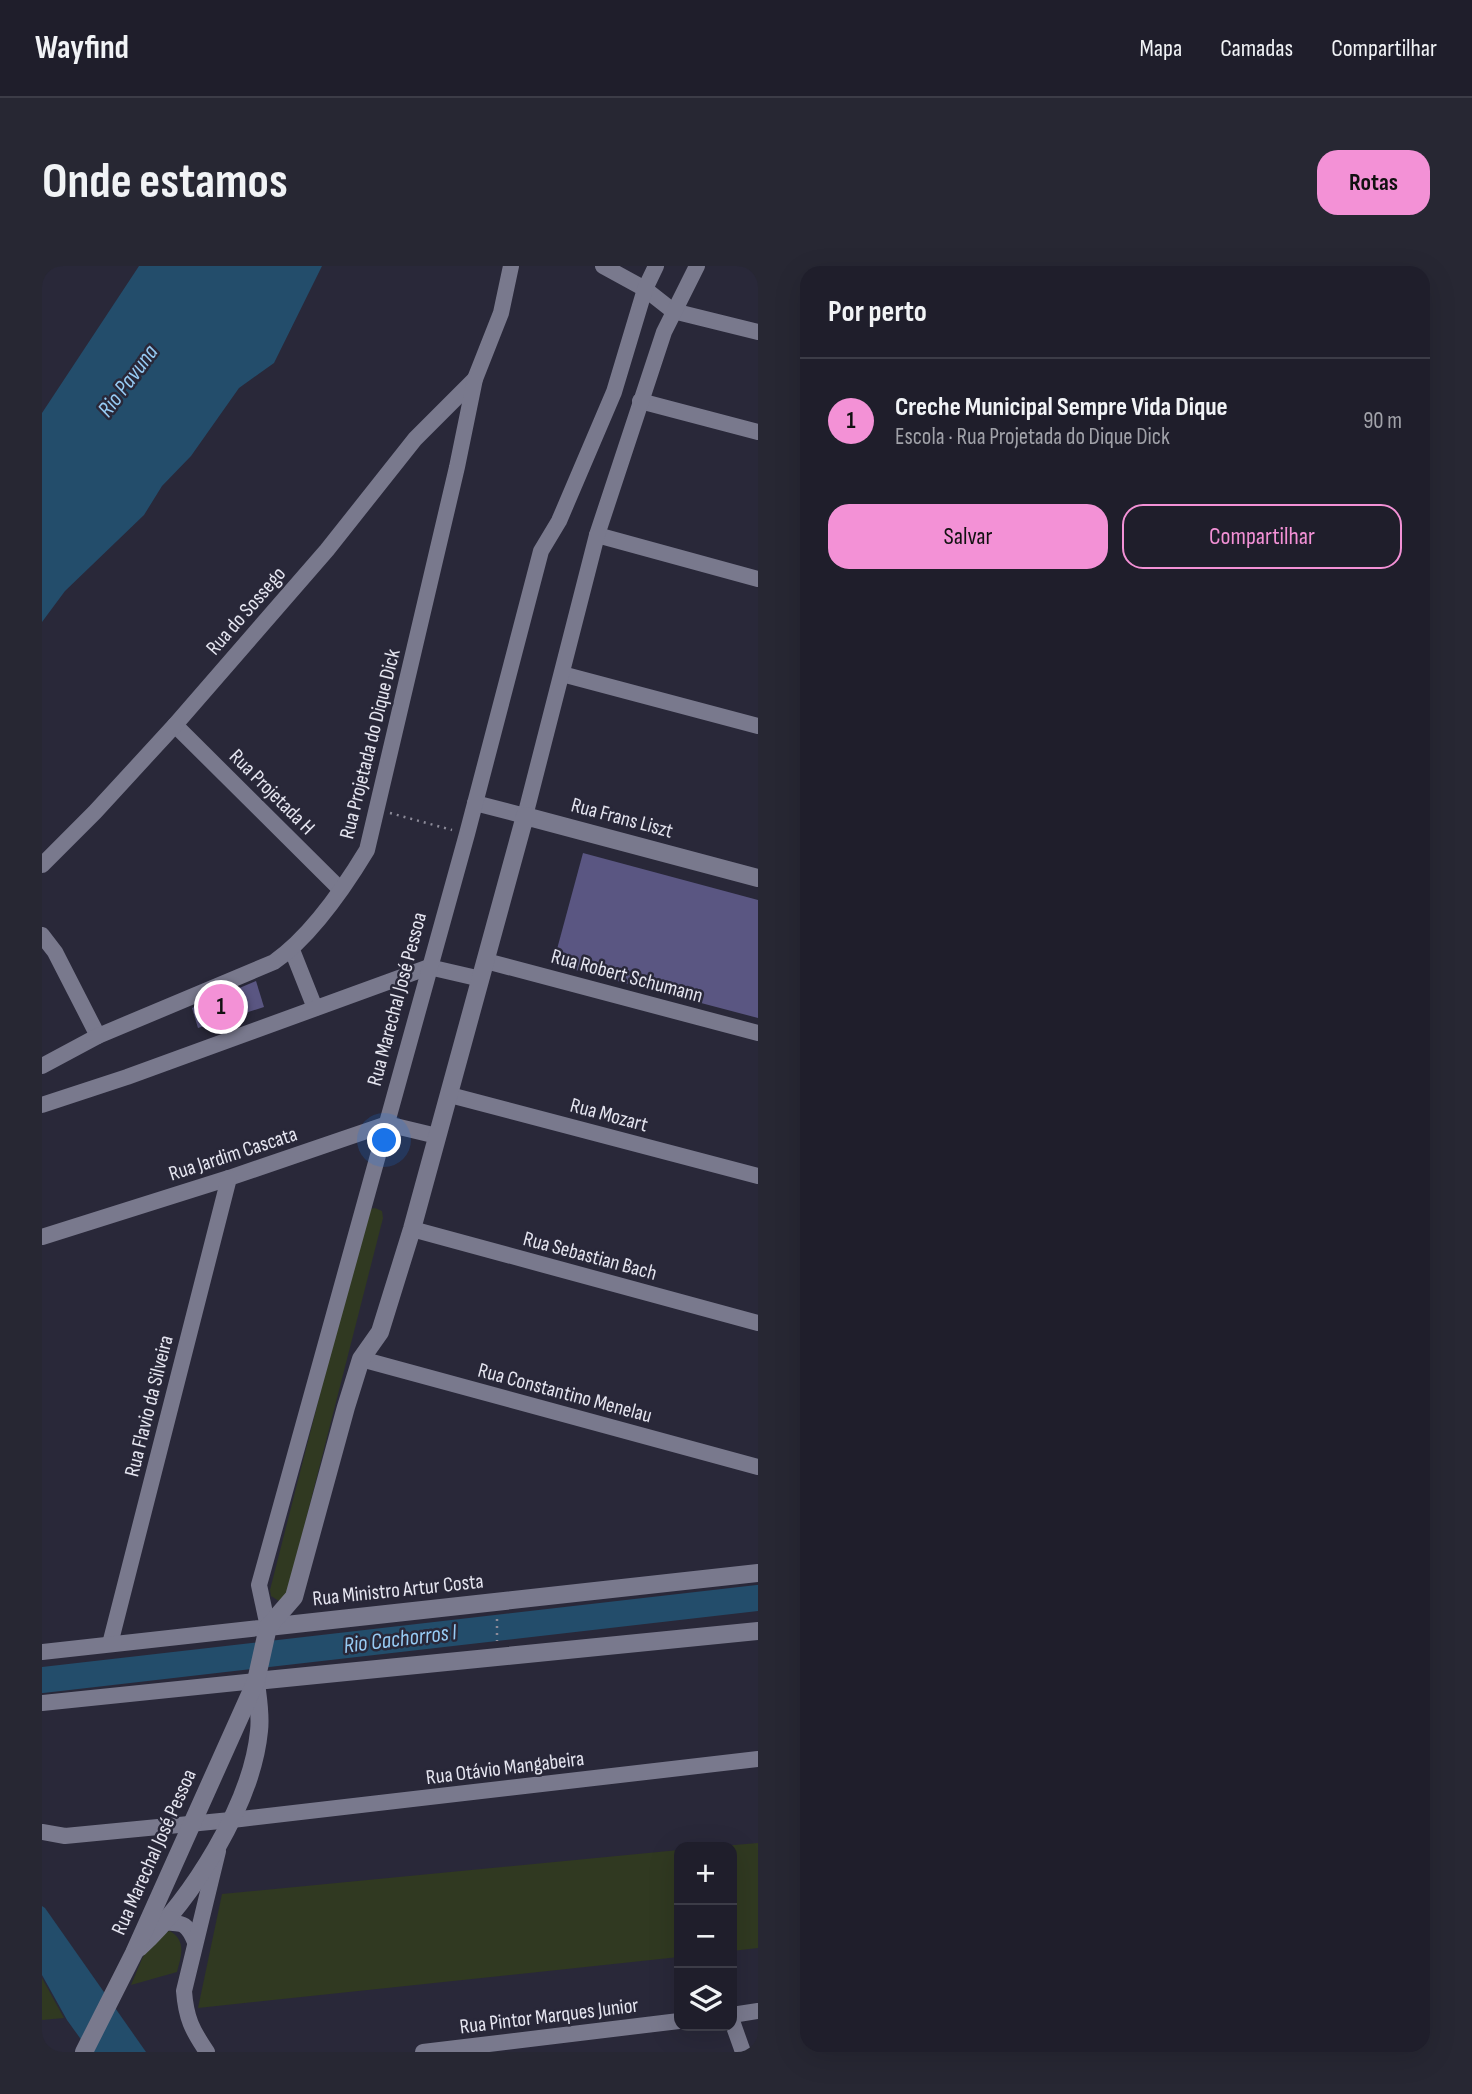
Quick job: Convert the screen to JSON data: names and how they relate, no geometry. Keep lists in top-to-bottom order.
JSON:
{
  "streets": {
    "street": [
      "Rua do Sossego",
      "Rua Projetada do Dique Dick",
      "Rua Projetada H",
      "Rua Frans Liszt",
      "Rua Robert Schumann",
      "Rua Marechal José Pessoa",
      "Rua Mozart",
      "Rua Jardim Cascata",
      "Rua Sebastian Bach",
      "Rua Constantino Menelau",
      "Rua Flavio da Silveira",
      "Rua Ministro Artur Costa",
      "Rua Otávio Mangabeira",
      "Rua Pintor Marques Junior"
    ]
  },
  "crossings": [
    ["Rua do Sossego", "Rua Projetada do Dique Dick"],
    ["Rua do Sossego", "Rua Projetada H"],
    ["Rua Projetada do Dique Dick", "Rua Projetada H"],
    ["Rua Frans Liszt", "Rua Marechal José Pessoa"],
    ["Rua Robert Schumann", "Rua Marechal José Pessoa"],
    ["Rua Marechal José Pessoa", "Rua Mozart"],
    ["Rua Marechal José Pessoa", "Rua Jardim Cascata"],
    ["Rua Marechal José Pessoa", "Rua Sebastian Bach"],
    ["Rua Marechal José Pessoa", "Rua Constantino Menelau"],
    ["Rua Marechal José Pessoa", "Rua Ministro Artur Costa"],
    ["Rua Marechal José Pessoa", "Rua Otávio Mangabeira"],
    ["Rua Jardim Cascata", "Rua Flavio da Silveira"],
    ["Rua Flavio da Silveira", "Rua Ministro Artur Costa"]
  ],
  "water": ["Rio Pavuna", "Rio Cachorros I"],
  "page": {
    "header": "Wayfind",
    "nav": ["Mapa", "Camadas", "Compartilhar"],
    "buttons": [
      "Rotas",
      ["Salvar", "Compartilhar"]
    ],
    "title": "Onde estamos",
    "heading": "Por perto",
    "list": [
      {
        "mark": "1",
        "name": "Creche Municipal Sempre Vida Dique",
        "note": "Escola · Rua Projetada do Dique Dick",
        "value": "90 m"
      }
    ],
    "pins": "1",
    "map_buttons": ["+", "−"]
  }
}
